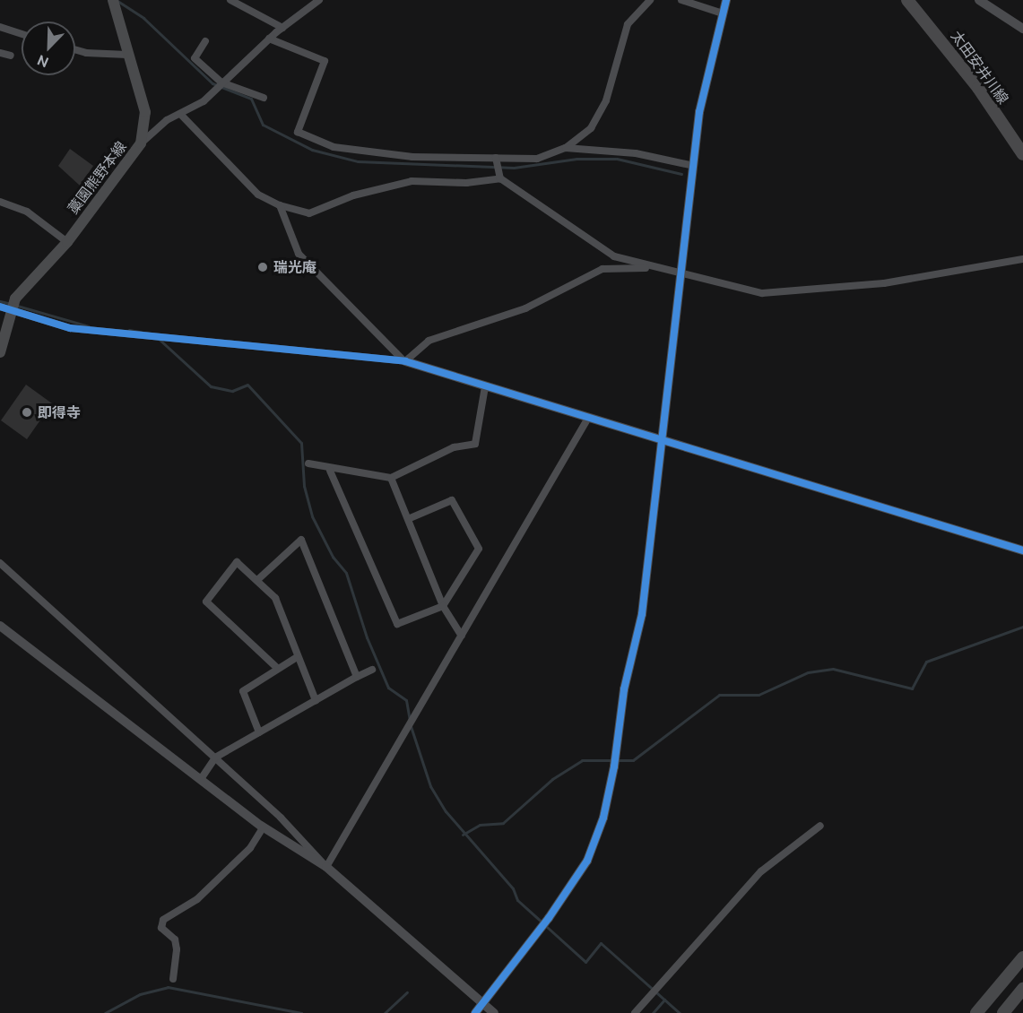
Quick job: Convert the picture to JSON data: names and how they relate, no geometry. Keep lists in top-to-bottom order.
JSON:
{
  "streets": {
    "main road": ["太田安井川線", "藁園熊野本線"]
  },
  "places": ["瑞光庵", "即得寺"],
  "north": "bottom left"
}
